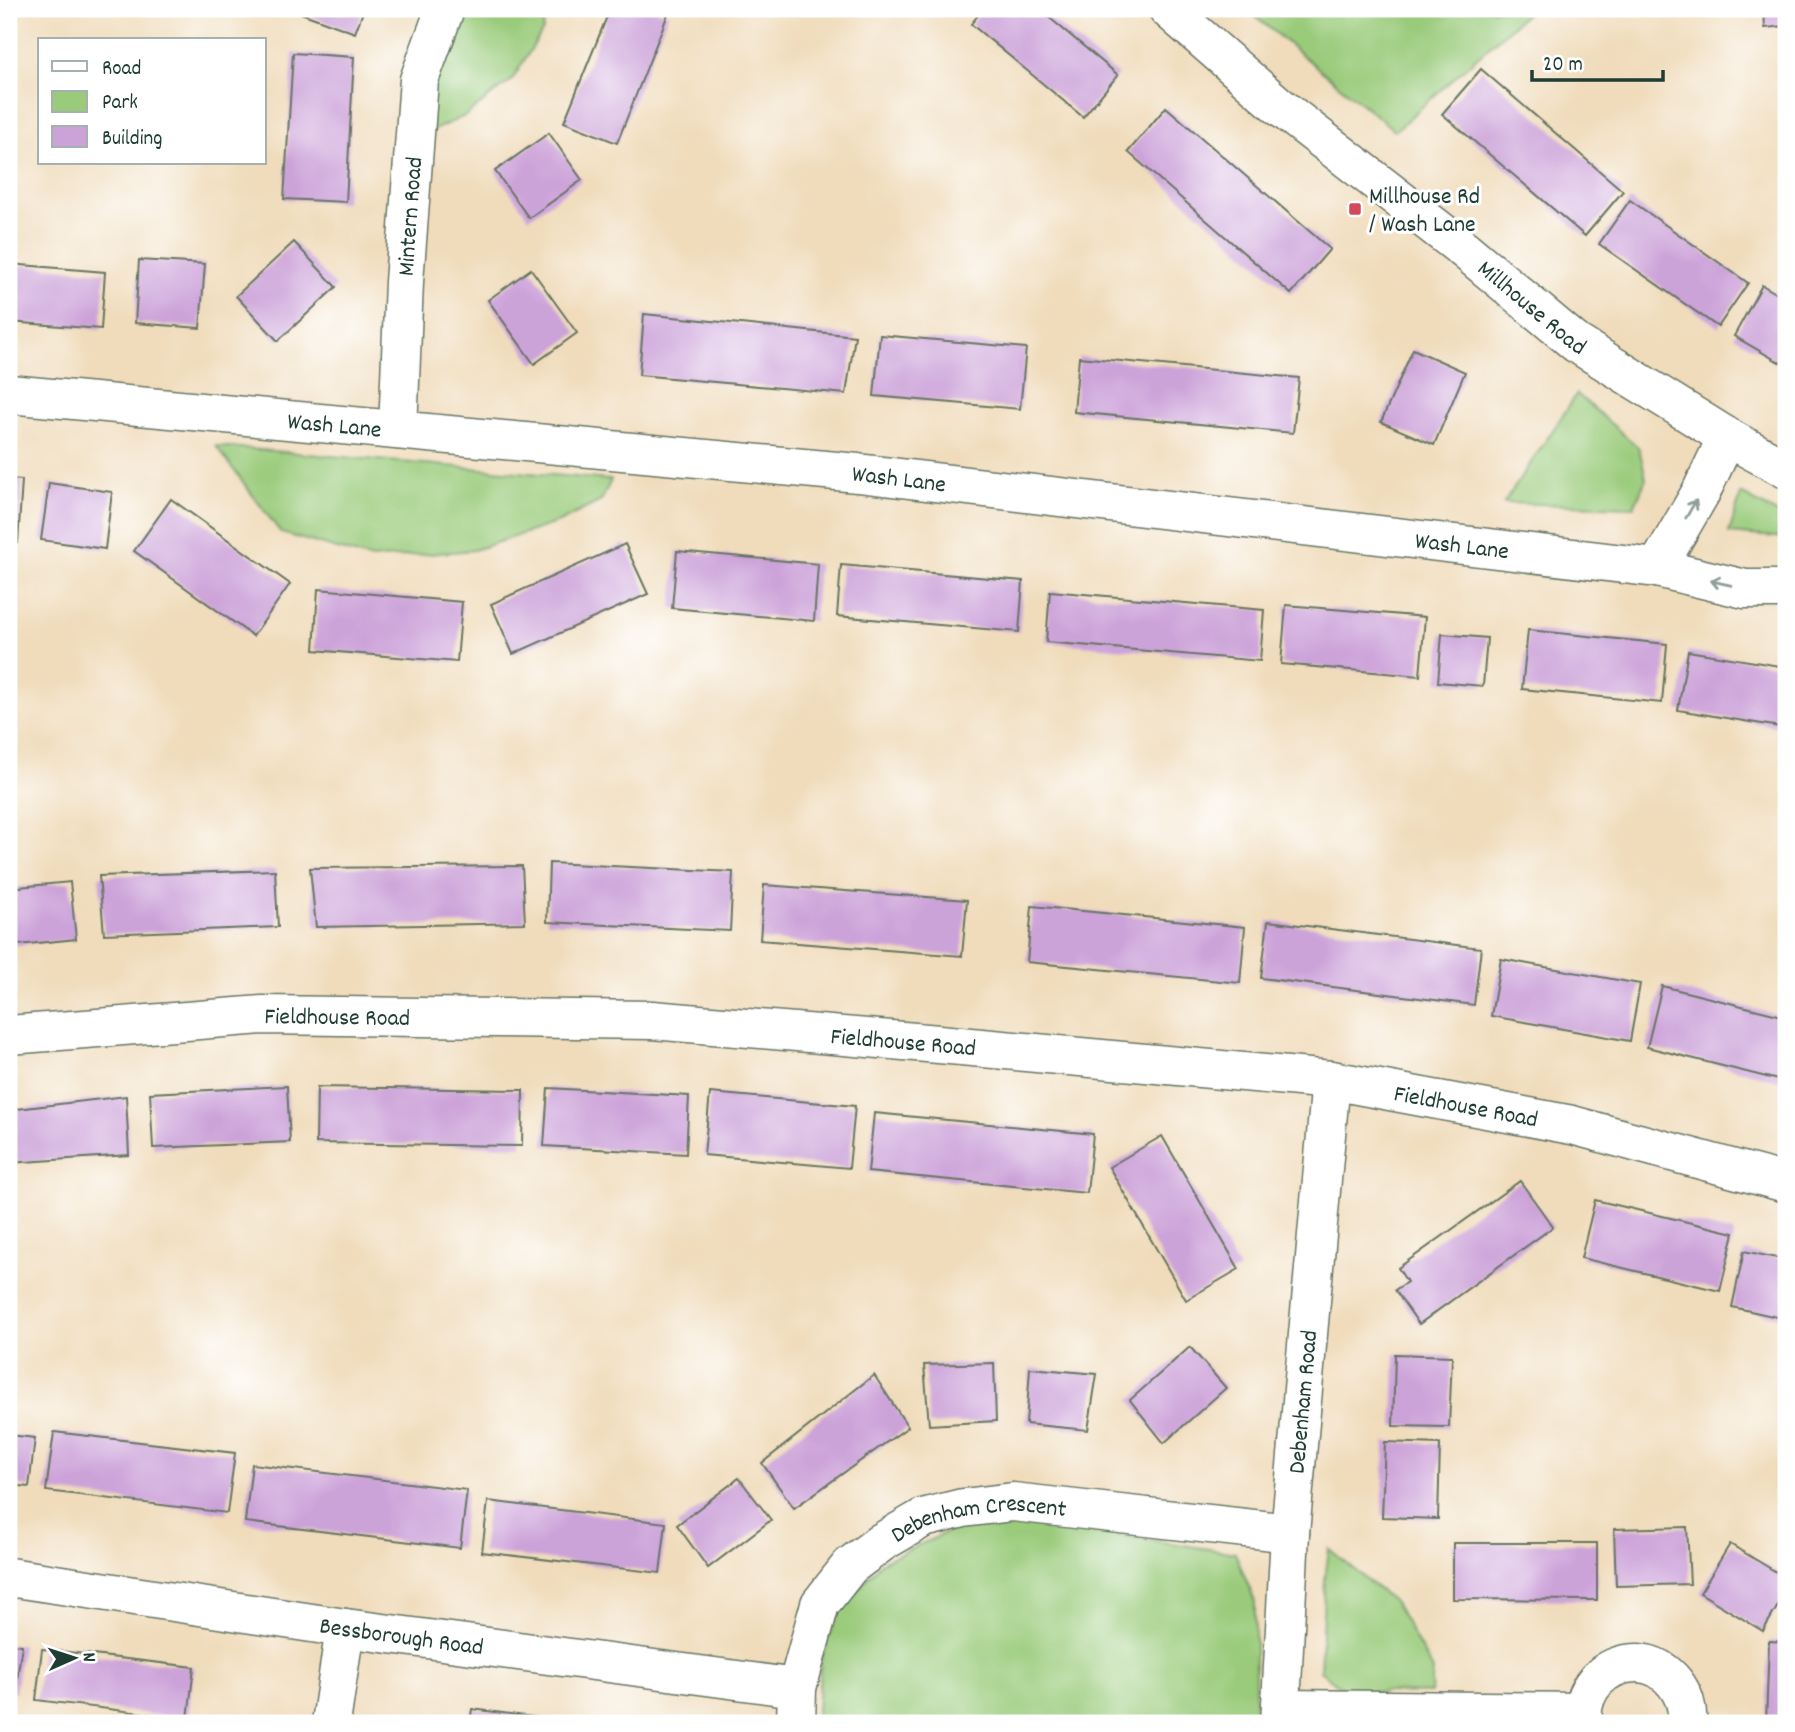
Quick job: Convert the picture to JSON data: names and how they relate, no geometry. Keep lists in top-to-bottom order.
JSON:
{
  "streets": {
    "street": [
      "Mintern Road",
      "Millhouse Road",
      "Wash Lane",
      "Fieldhouse Road",
      "Debenham Road",
      "Debenham Crescent",
      "Bessborough Road"
    ]
  },
  "crossings": [
    ["Mintern Road", "Wash Lane"],
    ["Fieldhouse Road", "Debenham Road"],
    ["Debenham Road", "Debenham Crescent"],
    ["Debenham Crescent", "Bessborough Road"]
  ],
  "places": {
    "transit": ["Millhouse Rd / Wash Lane"]
  },
  "legend": ["Road", "Park", "Building"],
  "scale_bar": "20 m",
  "north": "right"
}
